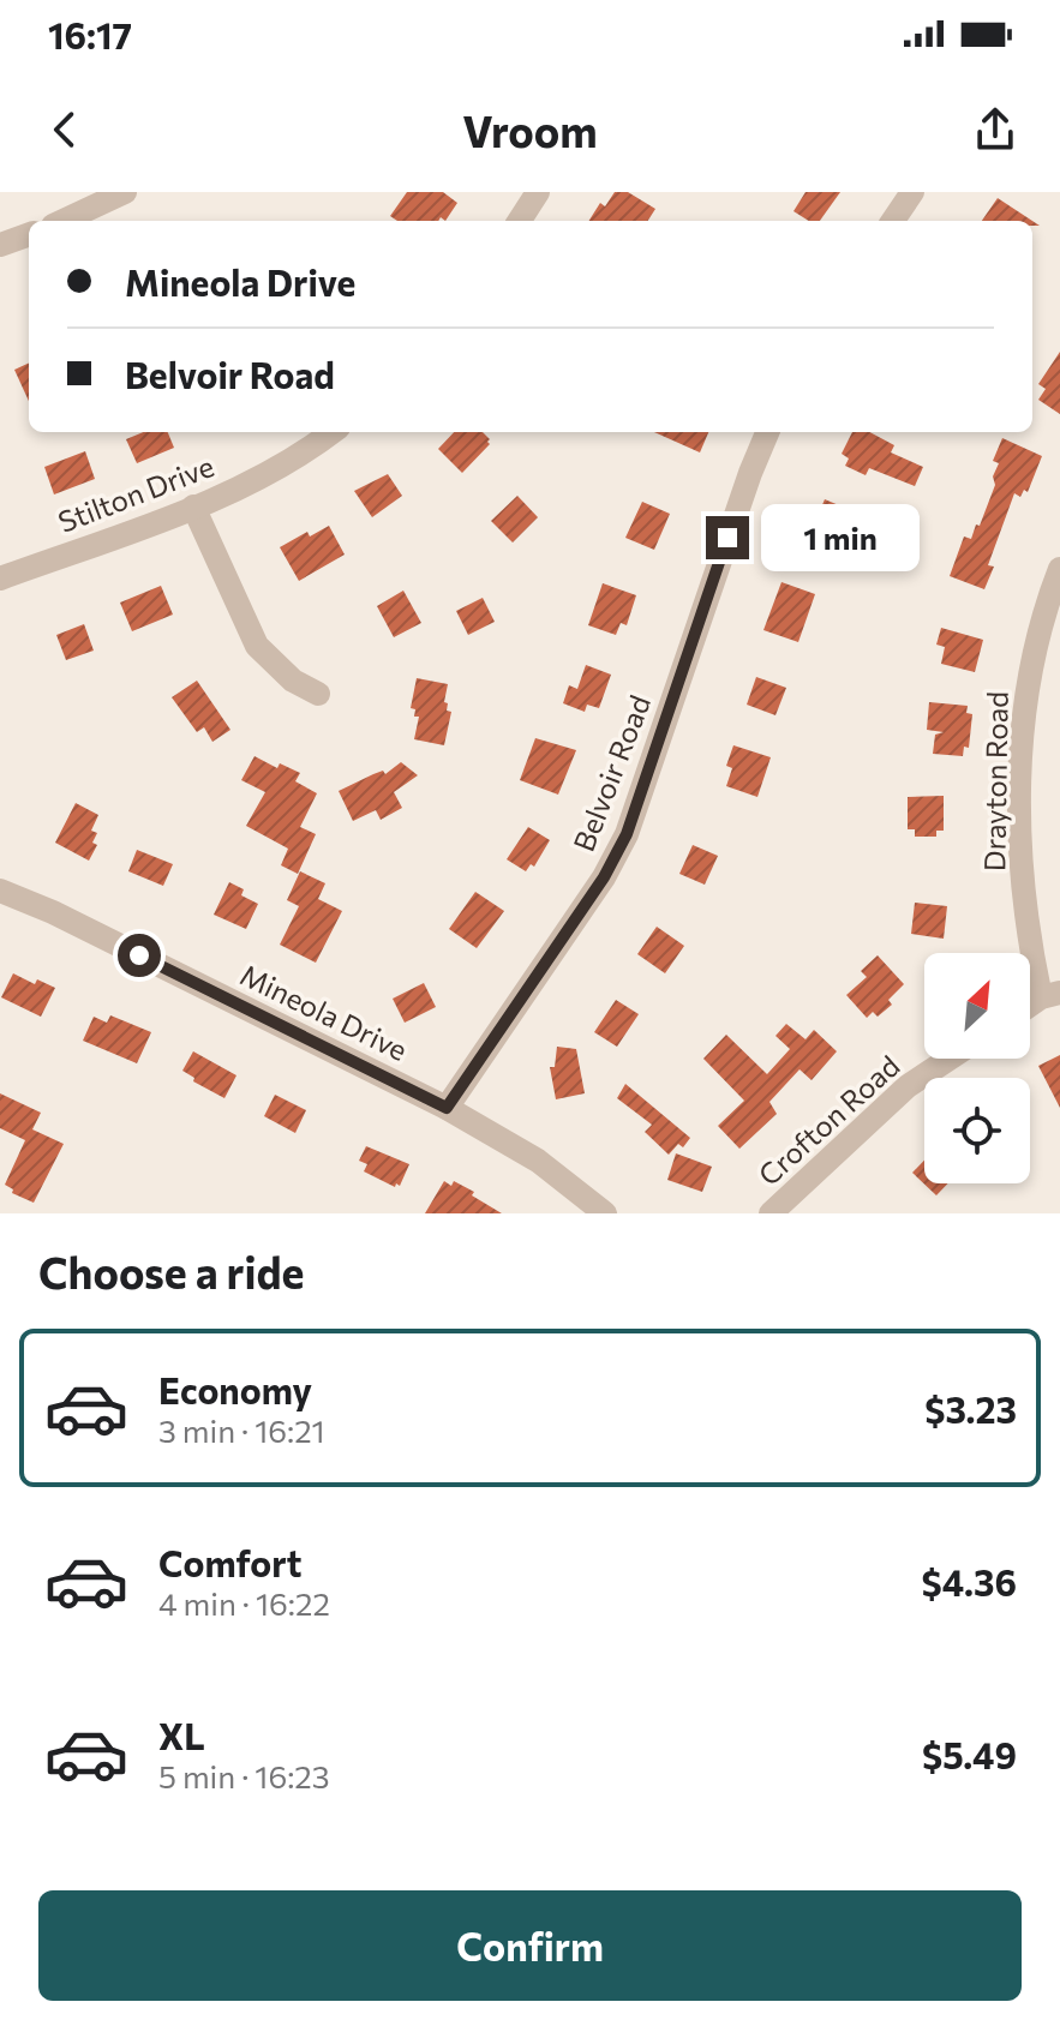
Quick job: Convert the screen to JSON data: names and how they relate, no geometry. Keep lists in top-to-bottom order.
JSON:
{
  "streets": {
    "street": [
      "Stilton Drive",
      "Belvoir Road",
      "Drayton Road",
      "Mineola Drive",
      "Crofton Road"
    ]
  },
  "crossings": [
    ["Belvoir Road", "Mineola Drive"]
  ],
  "north": "top right",
  "page": {
    "status": "16:17",
    "header": "Vroom",
    "banner": ["Mineola Drive", "Belvoir Road"],
    "bubble": "1 min",
    "heading": "Choose a ride",
    "list": [
      {
        "name": "Economy",
        "note": "3 min · 16:21",
        "value": "$3.23"
      },
      {
        "name": "Comfort",
        "note": "4 min · 16:22",
        "value": "$4.36"
      },
      {
        "name": "XL",
        "note": "5 min · 16:23",
        "value": "$5.49"
      }
    ],
    "buttons": "Confirm"
  }
}
